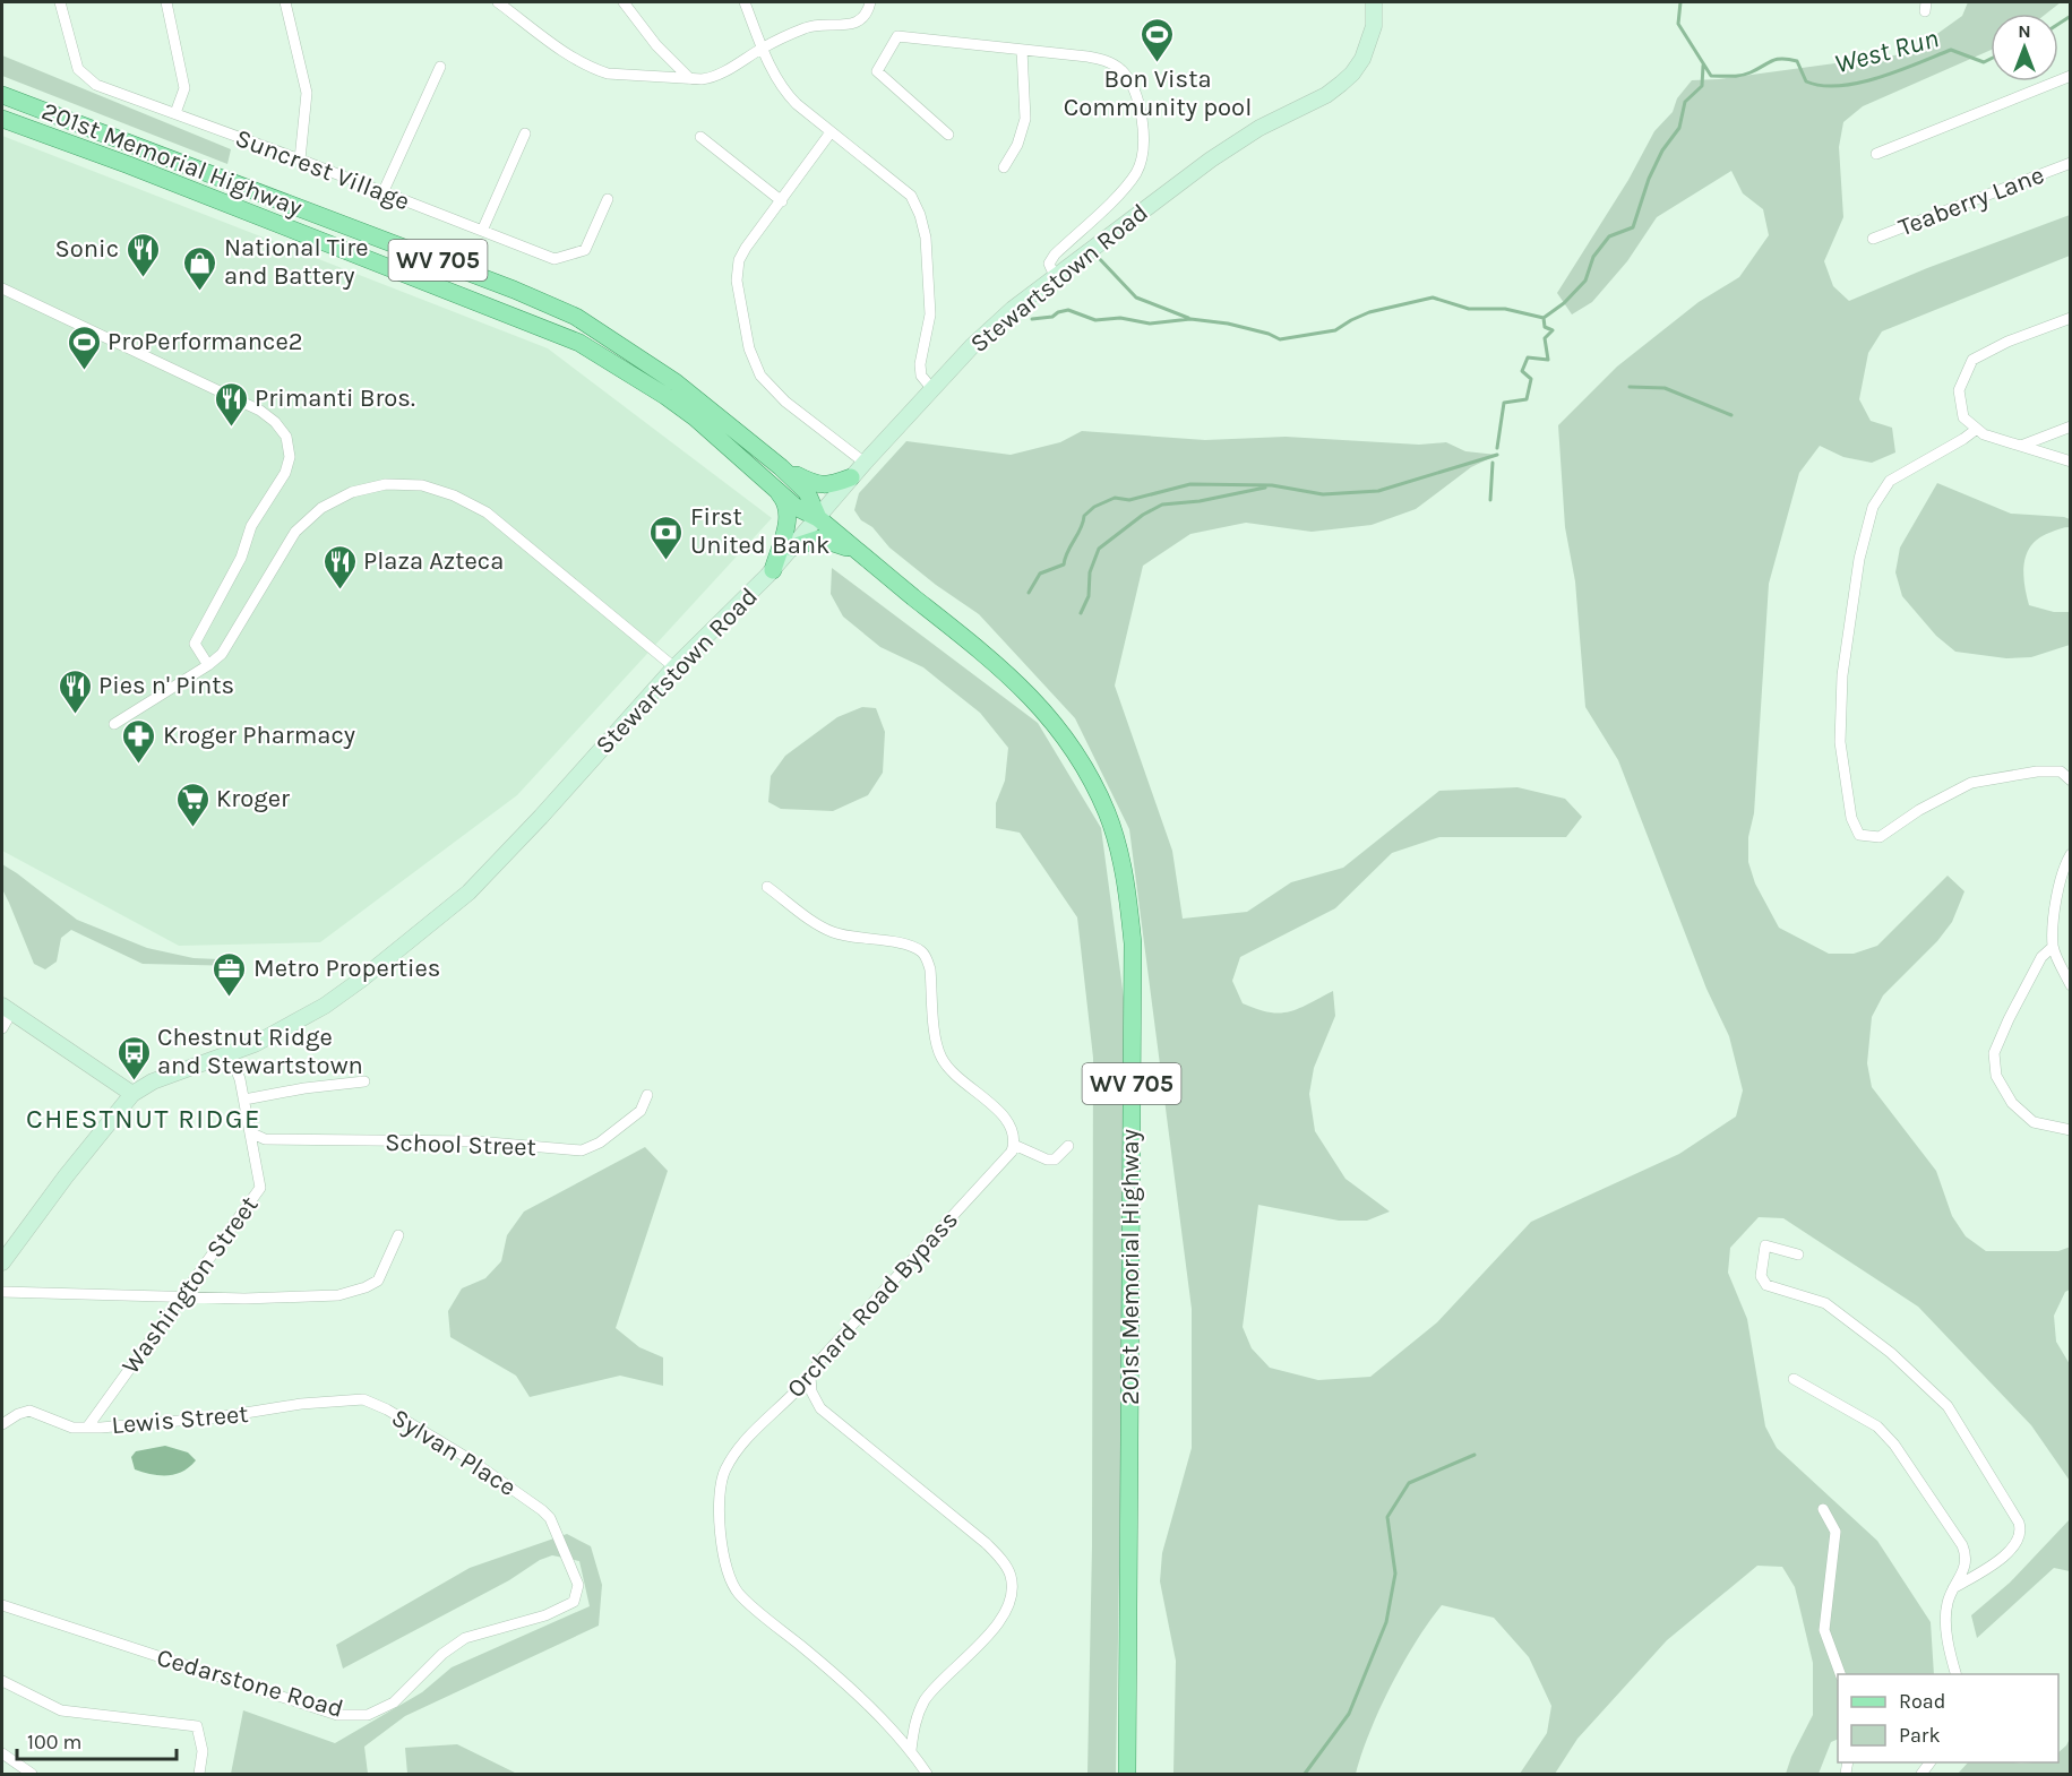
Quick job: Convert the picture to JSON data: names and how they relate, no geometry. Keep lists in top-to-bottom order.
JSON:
{
  "streets": {
    "main road": ["201st Memorial Highway", "WV 705"],
    "street": [
      "Suncrest Village",
      "Teaberry Lane",
      "Stewartstown Road",
      "School Street",
      "Washington Street",
      "Orchard Road Bypass",
      "Lewis Street",
      "Sylvan Place",
      "Cedarstone Road"
    ]
  },
  "crossings": [
    ["201st Memorial Highway", "Stewartstown Road"],
    ["Stewartstown Road", "Washington Street"],
    ["School Street", "Washington Street"],
    ["Washington Street", "Lewis Street"],
    ["Lewis Street", "Sylvan Place"],
    ["Sylvan Place", "Cedarstone Road"]
  ],
  "districts": ["CHESTNUT RIDGE"],
  "water": ["West Run"],
  "places": {
    "sports": ["Bon Vista Community pool", "ProPerformance2"],
    "restaurant": [
      "Sonic",
      "Primanti Bros.",
      "Plaza Azteca",
      "Pies n' Pints"
    ],
    "shop": ["National Tire and Battery"],
    "bank": ["First United Bank"],
    "pharmacy": ["Kroger Pharmacy"],
    "supermarket": ["Kroger"],
    "office": ["Metro Properties"],
    "bus stop": ["Chestnut Ridge and Stewartstown"]
  },
  "legend": ["Road", "Park"],
  "scale_bar": "100 m",
  "north": "top"
}
